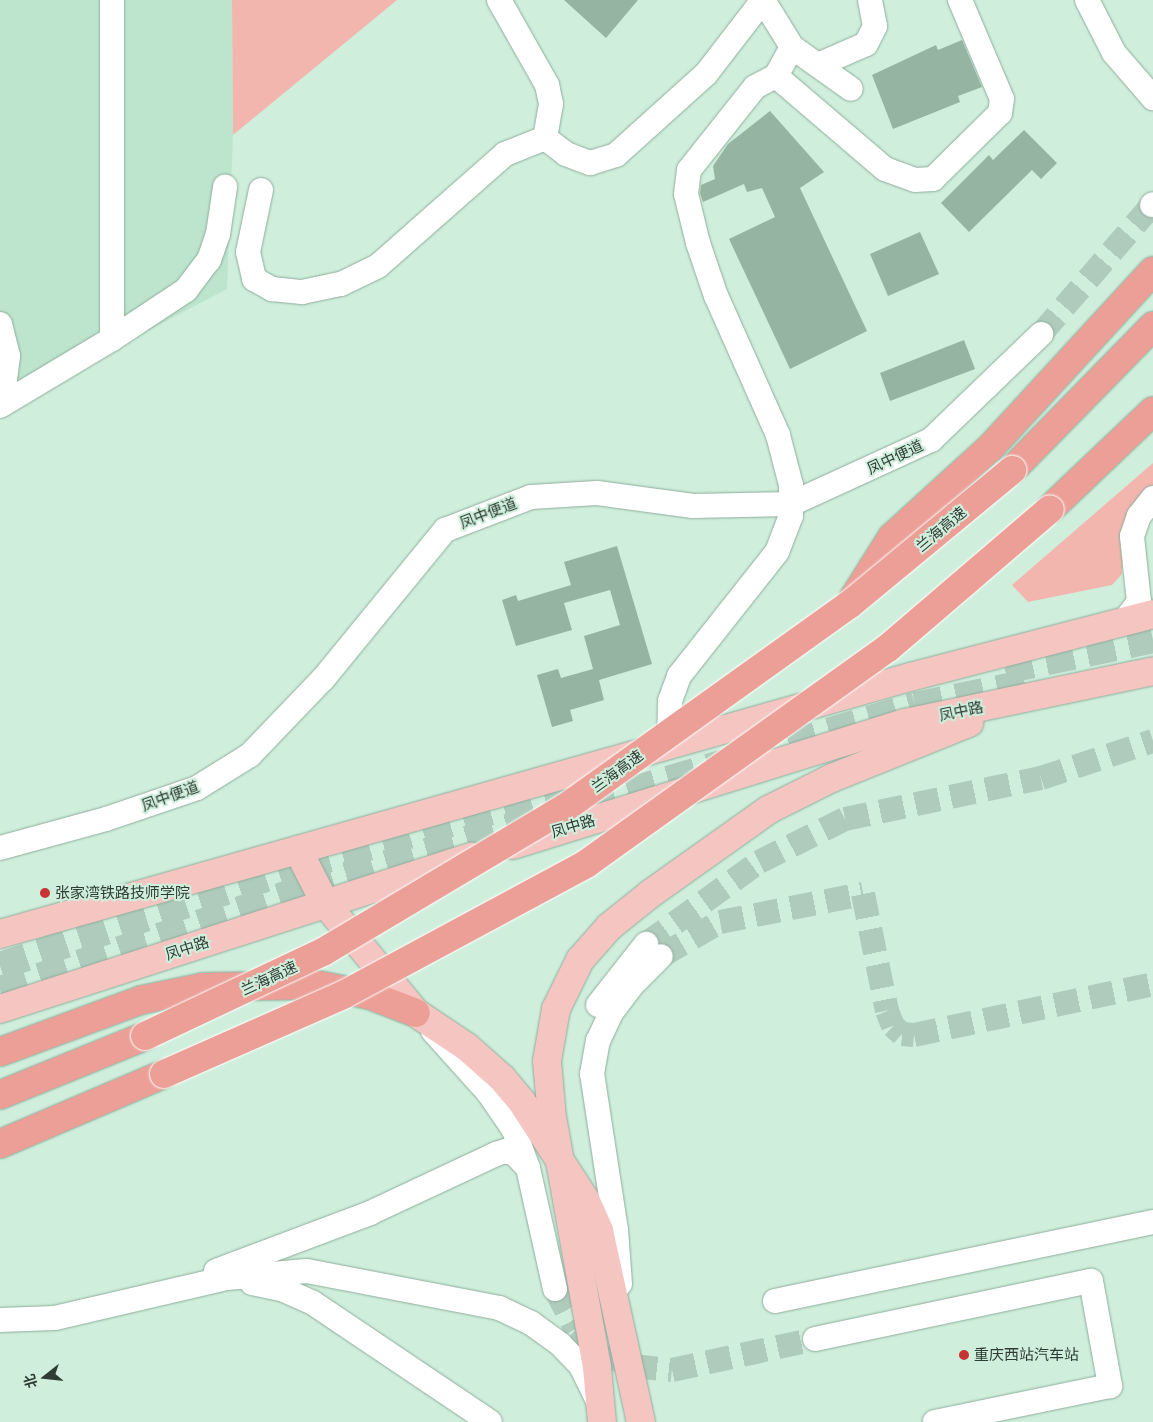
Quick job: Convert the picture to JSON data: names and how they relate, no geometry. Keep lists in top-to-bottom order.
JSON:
{
  "streets": {
    "highway": ["兰海高速"],
    "main road": ["凤中路"],
    "street": ["凤中便道"]
  },
  "places": ["张家湾铁路技师学院", "重庆西站汽车站"],
  "north": "left"
}
